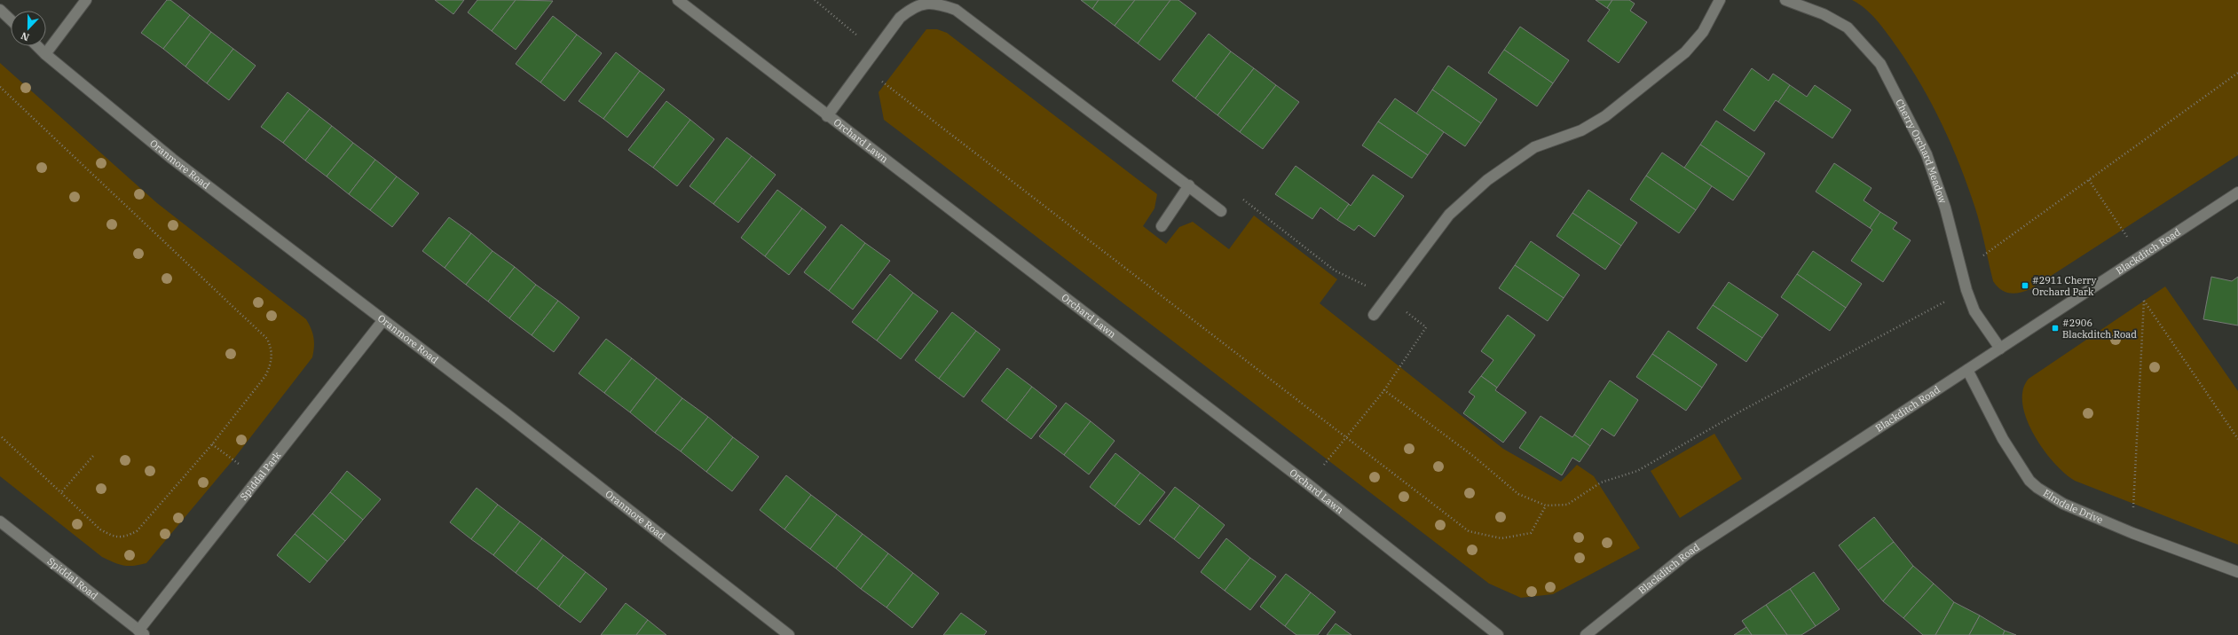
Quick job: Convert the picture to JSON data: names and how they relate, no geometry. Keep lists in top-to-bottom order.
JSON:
{
  "streets": {
    "street": [
      "Orchard Lawn",
      "Cherry Orchard Meadow",
      "Oranmore Road",
      "Blackditch Road",
      "Spiddal Park",
      "Elmdale Drive",
      "Spiddal Road"
    ]
  },
  "crossings": [
    ["Cherry Orchard Meadow", "Blackditch Road"],
    ["Oranmore Road", "Spiddal Park"],
    ["Blackditch Road", "Elmdale Drive"],
    ["Spiddal Park", "Spiddal Road"]
  ],
  "places": {
    "transit": ["#2911 Cherry Orchard Park", "#2906 Blackditch Road"]
  },
  "north": "bottom"
}
